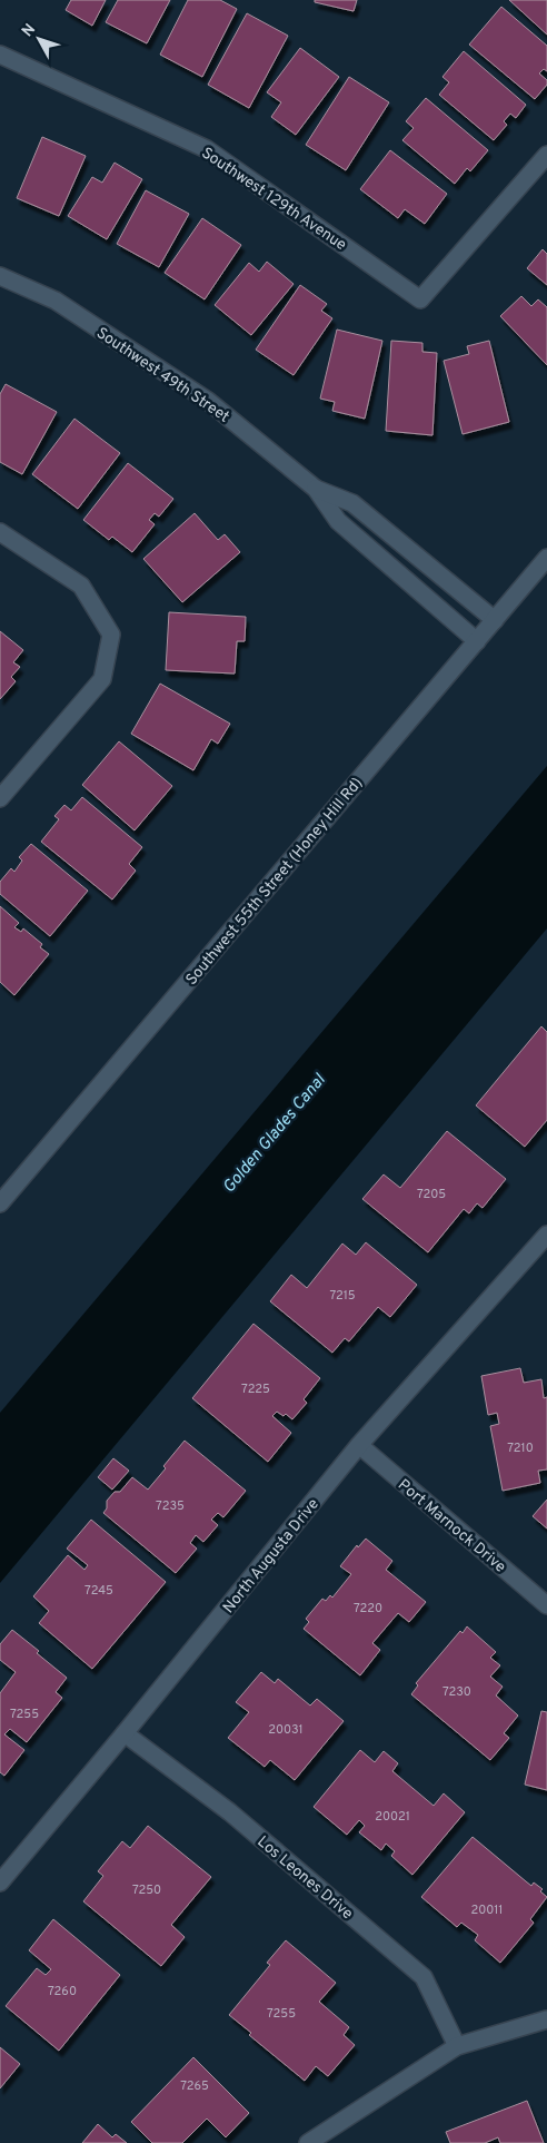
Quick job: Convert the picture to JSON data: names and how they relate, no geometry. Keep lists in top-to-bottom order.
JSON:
{
  "streets": {
    "street": [
      "Southwest 129th Avenue",
      "Southwest 49th Street",
      "Southwest 55th Street (Honey Hill Rd)",
      "Port Marnock Drive",
      "North Augusta Drive",
      "Los Leones Drive"
    ]
  },
  "crossings": [
    ["Southwest 49th Street", "Southwest 55th Street (Honey Hill Rd)"],
    ["Port Marnock Drive", "North Augusta Drive"],
    ["North Augusta Drive", "Los Leones Drive"]
  ],
  "water": ["Golden Glades Canal"],
  "house_numbers": [
    "7205",
    "7215",
    "7225",
    "7210",
    "7235",
    "7245",
    "7220",
    "7230",
    "7255",
    "20031",
    "20021",
    "7250",
    "20011",
    "7260",
    "7255",
    "7265"
  ],
  "north": "top left"
}
